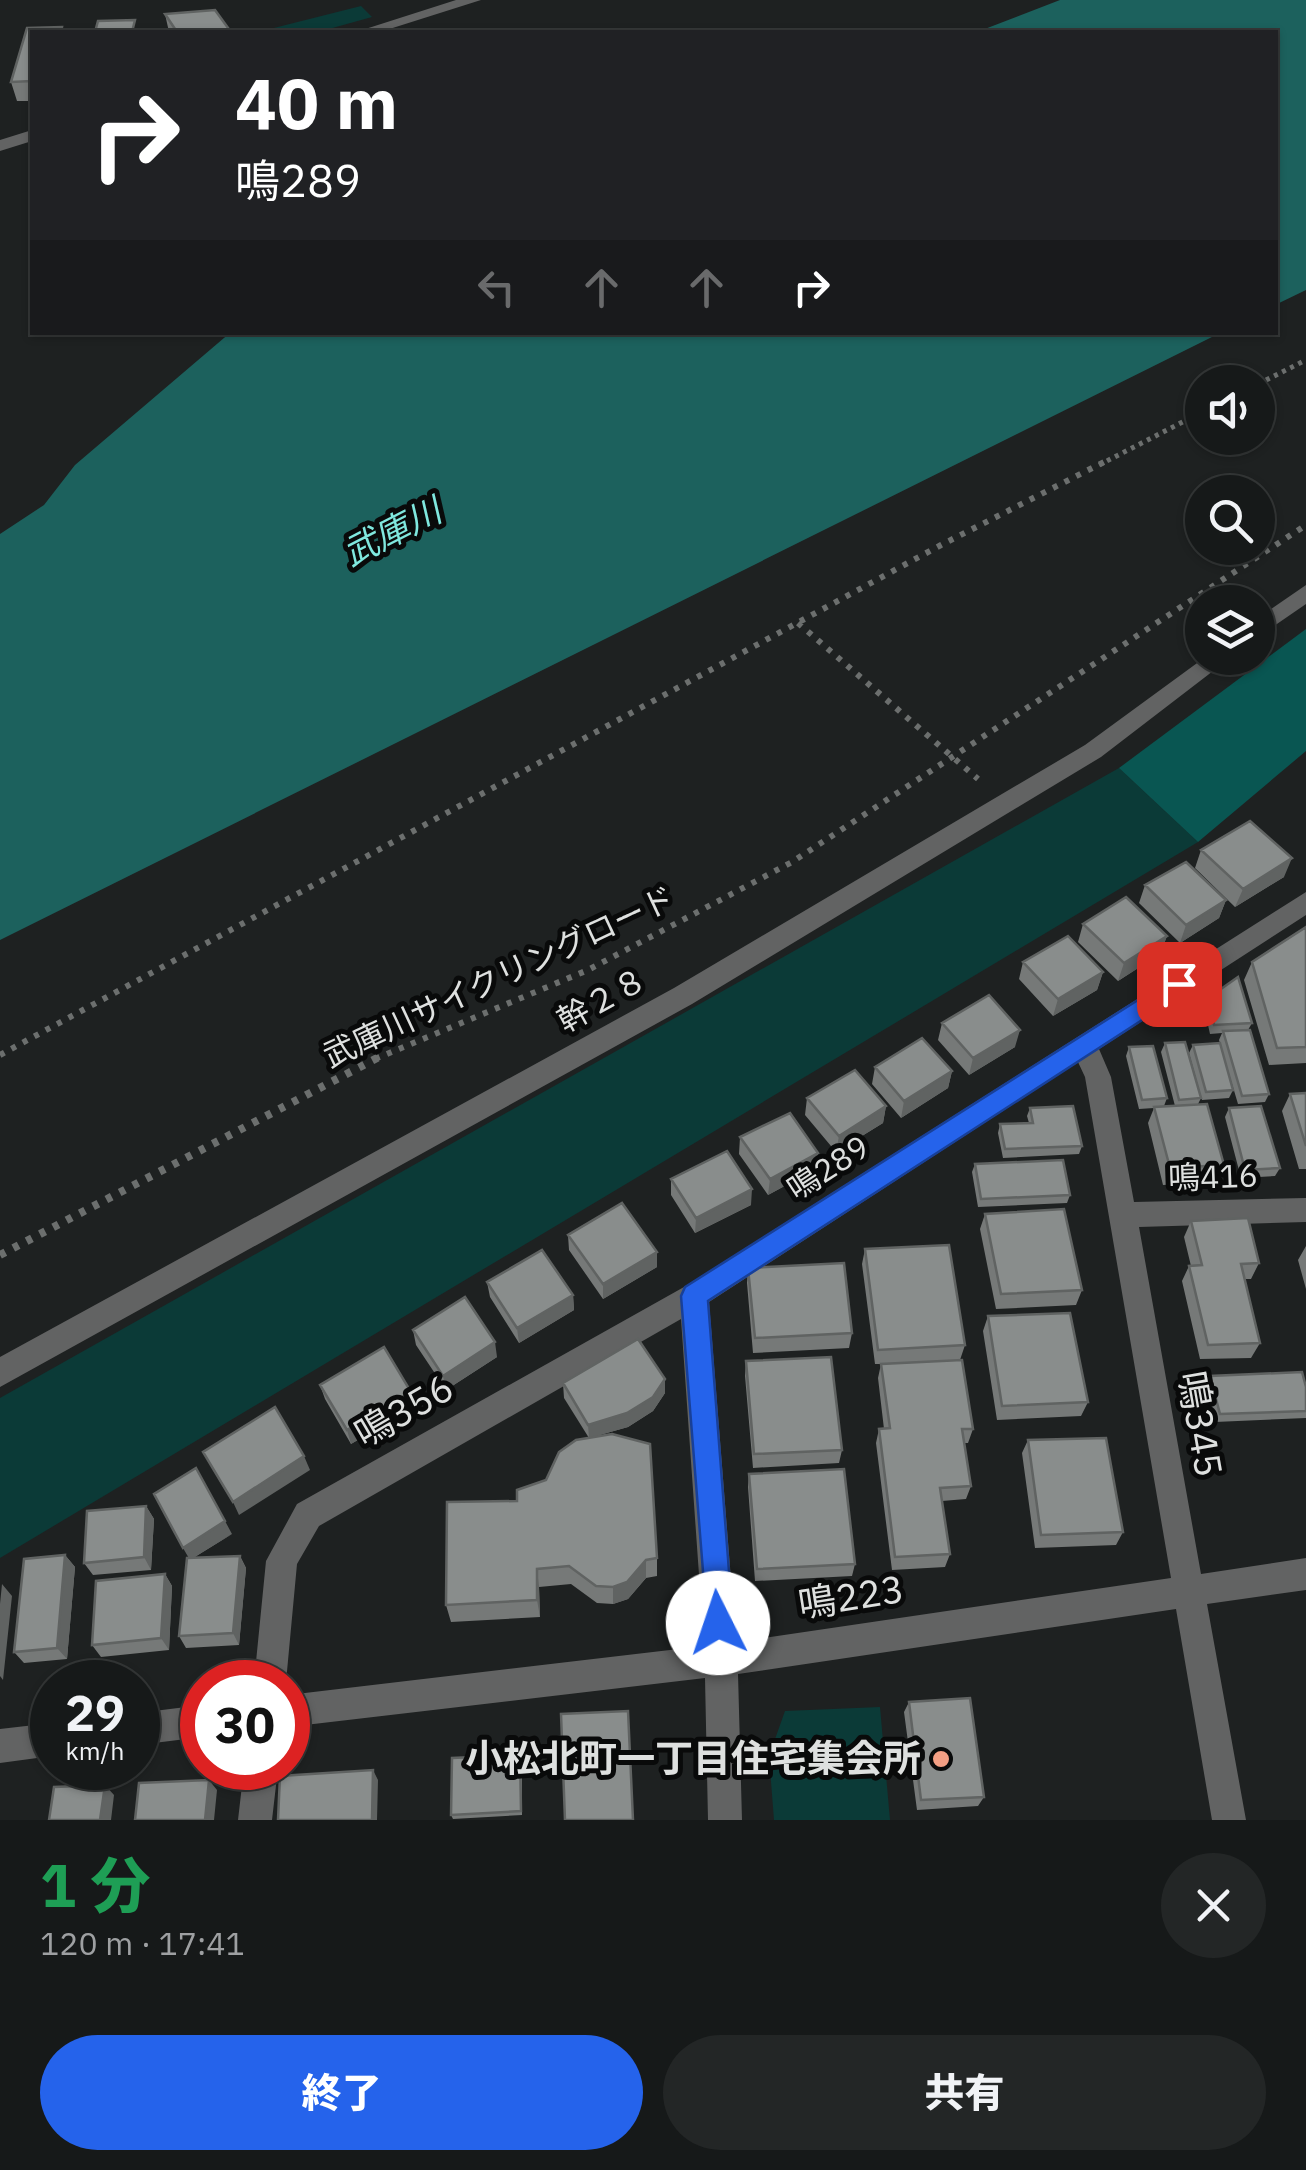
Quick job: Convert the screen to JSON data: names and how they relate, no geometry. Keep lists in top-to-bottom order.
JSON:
{
  "streets": {
    "street": [
      "幹２８",
      "鳴289",
      "鳴416",
      "鳴356",
      "鳴345",
      "鳴223"
    ],
    "path": ["武庫川サイクリングロード"]
  },
  "crossings": [
    ["鳴289", "鳴356"],
    ["鳴289", "鳴345"],
    ["鳴416", "鳴345"],
    ["鳴345", "鳴223"]
  ],
  "water": ["武庫川"],
  "places": ["小松北町一丁目住宅集会所"],
  "page": {
    "turn": ["40 m", "鳴289"],
    "speed": "29 km/h",
    "limit": "30",
    "heading": ["1 分", "120 m · 17:41"],
    "buttons": ["終了", "共有"]
  }
}
